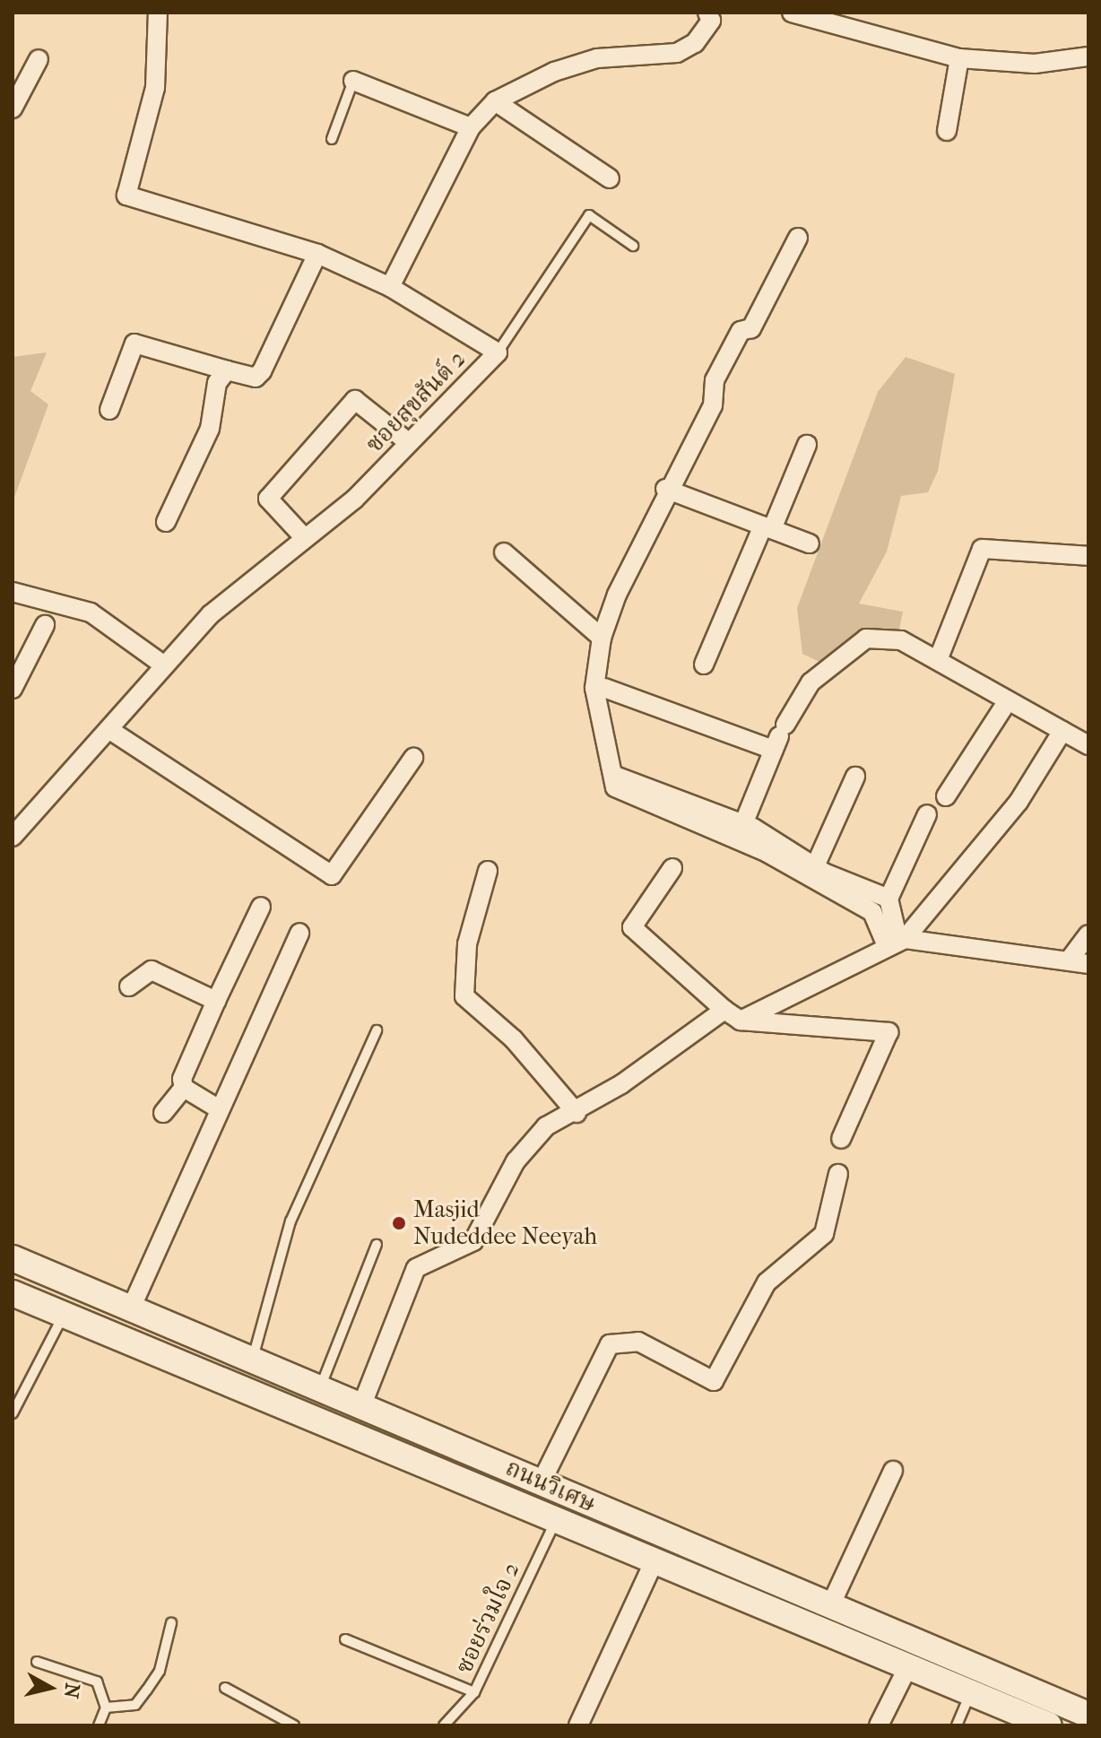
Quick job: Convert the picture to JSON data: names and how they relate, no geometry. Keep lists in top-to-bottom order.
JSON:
{
  "streets": {
    "main road": ["ถนนวิเศษ"],
    "street": ["ซอยสุขสันต์ 2"],
    "lane": ["ซอยร่วมใจ 2"]
  },
  "crossings": [
    ["ถนนวิเศษ", "ซอยร่วมใจ 2"]
  ],
  "places": ["Masjid Nudeddee Neeyah"],
  "north": "right"
}
